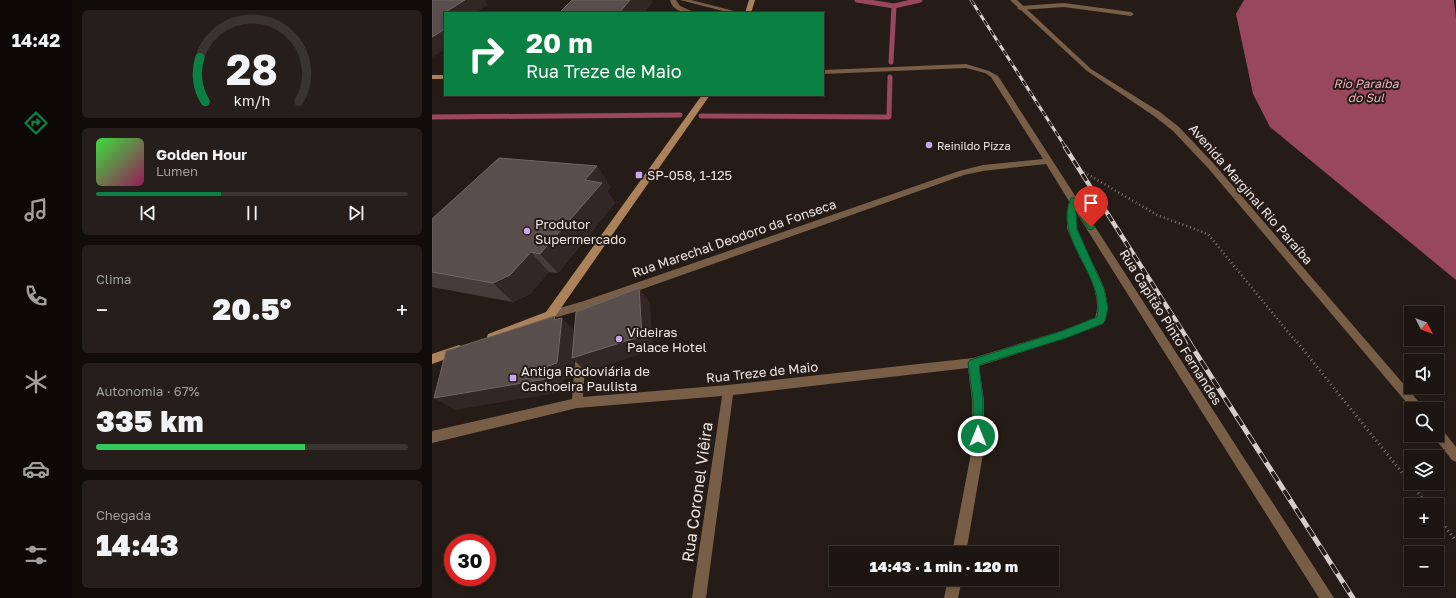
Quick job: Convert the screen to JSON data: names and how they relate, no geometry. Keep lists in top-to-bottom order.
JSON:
{
  "streets": {
    "main road": ["Rua Marechal Deodoro da Fonseca"],
    "street": [
      "Avenida Marginal Rio Paraíba",
      "Rua Capitão Pinto Fernandes",
      "Rua Treze de Maio",
      "Rua Coronel Viêira"
    ]
  },
  "crossings": [
    ["Rua Marechal Deodoro da Fonseca", "Rua Capitão Pinto Fernandes"],
    ["Rua Capitão Pinto Fernandes", "Rua Treze de Maio"],
    ["Rua Treze de Maio", "Rua Coronel Viêira"]
  ],
  "water": ["Rio Paraíba do Sul"],
  "places": {
    "other": ["Reinildo Pizza", "Produtor Supermercado", "Videiras Palace Hotel"],
    "transit": ["SP-058, 1-125", "Antiga Rodoviária de Cachoeira Paulista"]
  },
  "north": "bottom right",
  "page": {
    "tabs": "14:42",
    "turn": ["20 m", "Rua Treze de Maio"],
    "song": ["Golden Hour", "Lumen"],
    "tile": [
      "Clima",
      ["Autonomia · 67%", "335 km"],
      ["Chegada", "14:43"]
    ],
    "heat": ["−", "20.5°", "+"],
    "map_buttons": ["+", "−"],
    "limit": "30",
    "trip": "14:43 · 1 min · 120 m",
    "gauge": ["28", "km/h"]
  }
}
